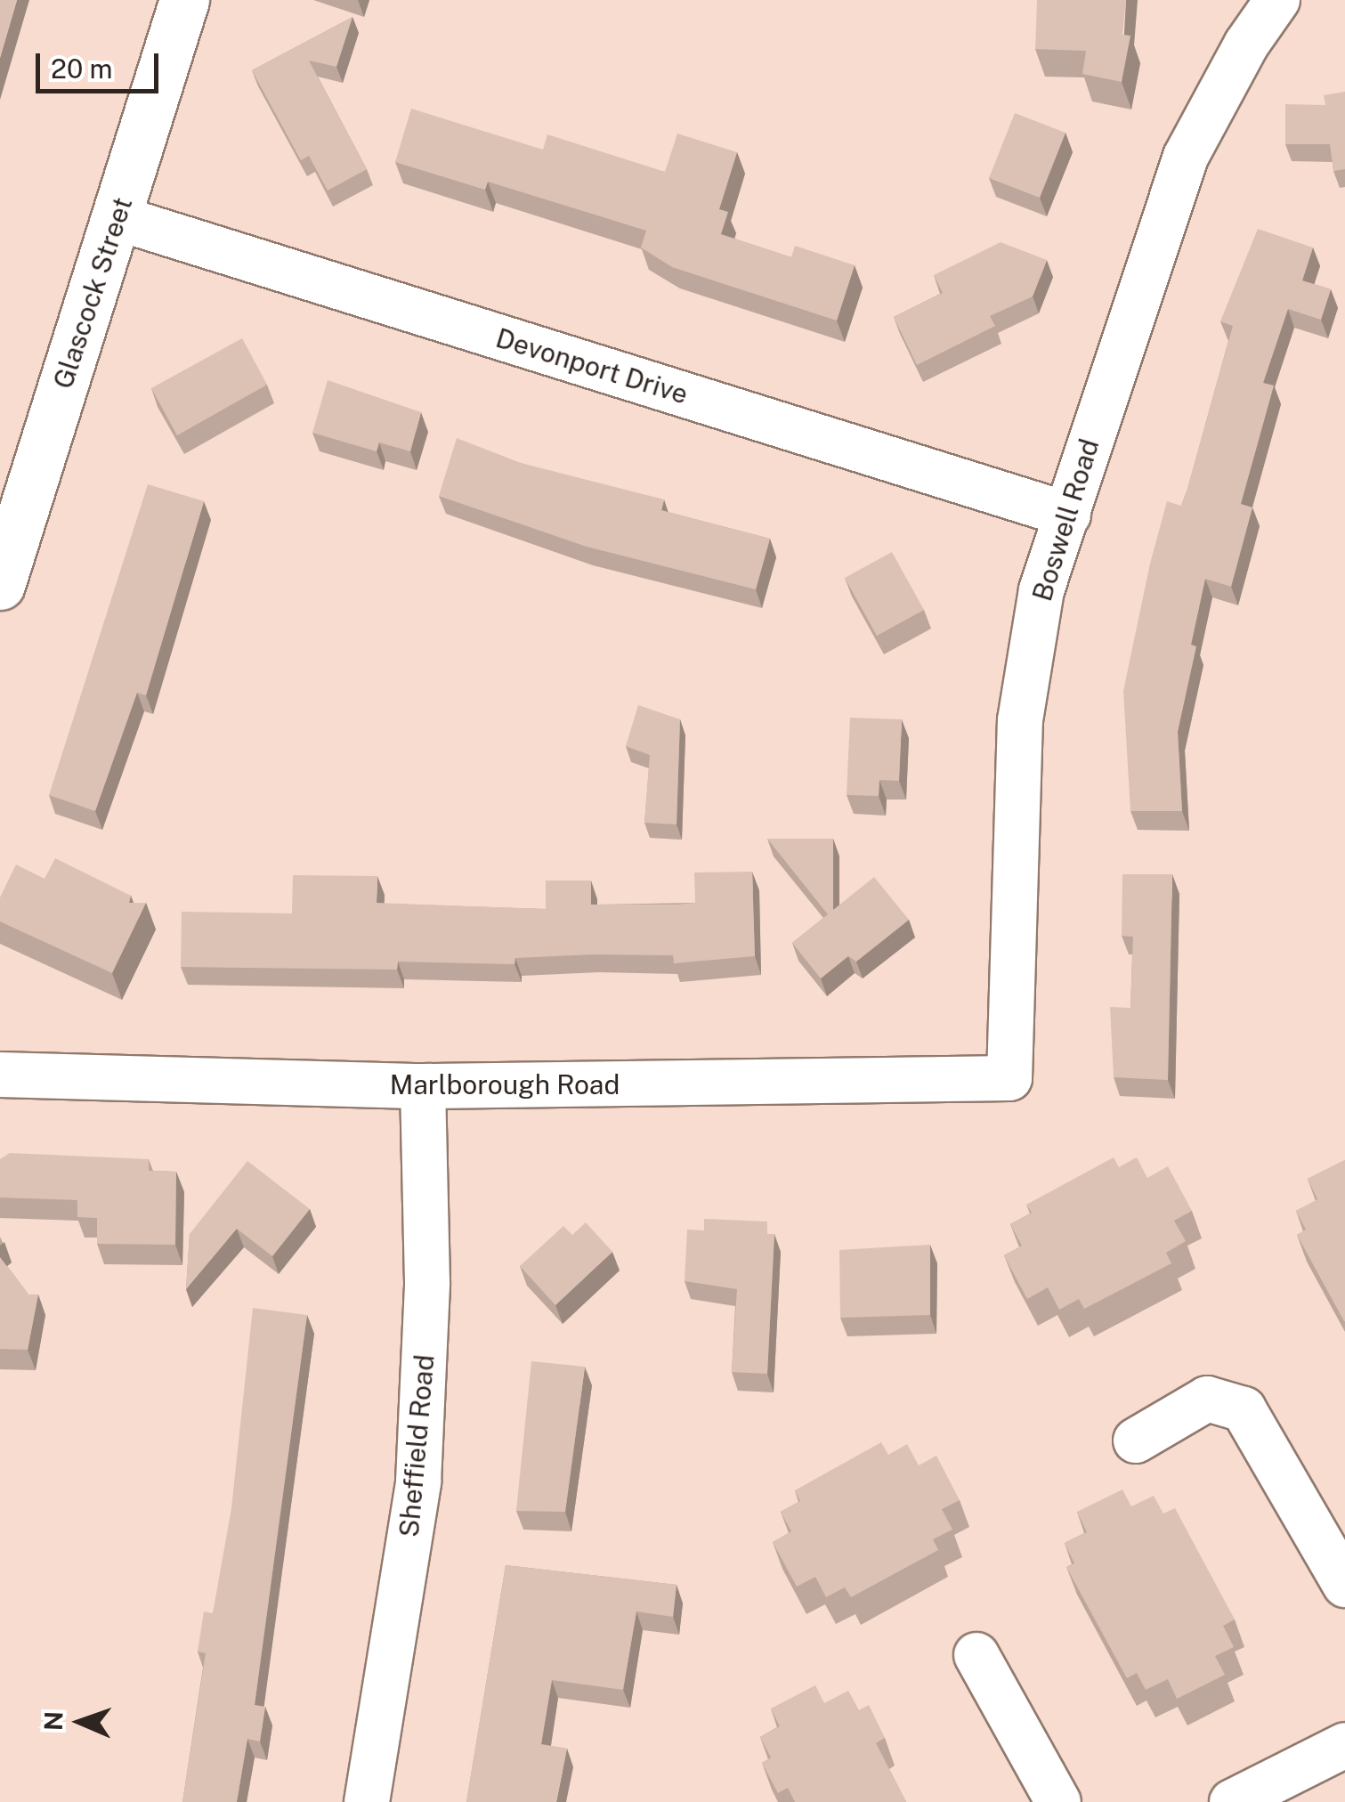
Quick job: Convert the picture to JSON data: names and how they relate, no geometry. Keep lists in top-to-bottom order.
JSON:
{
  "streets": {
    "street": [
      "Glascock Street",
      "Devonport Drive",
      "Boswell Road",
      "Marlborough Road",
      "Sheffield Road"
    ]
  },
  "crossings": [
    ["Glascock Street", "Devonport Drive"],
    ["Devonport Drive", "Boswell Road"],
    ["Boswell Road", "Marlborough Road"],
    ["Marlborough Road", "Sheffield Road"]
  ],
  "scale_bar": "20 m",
  "north": "left"
}
